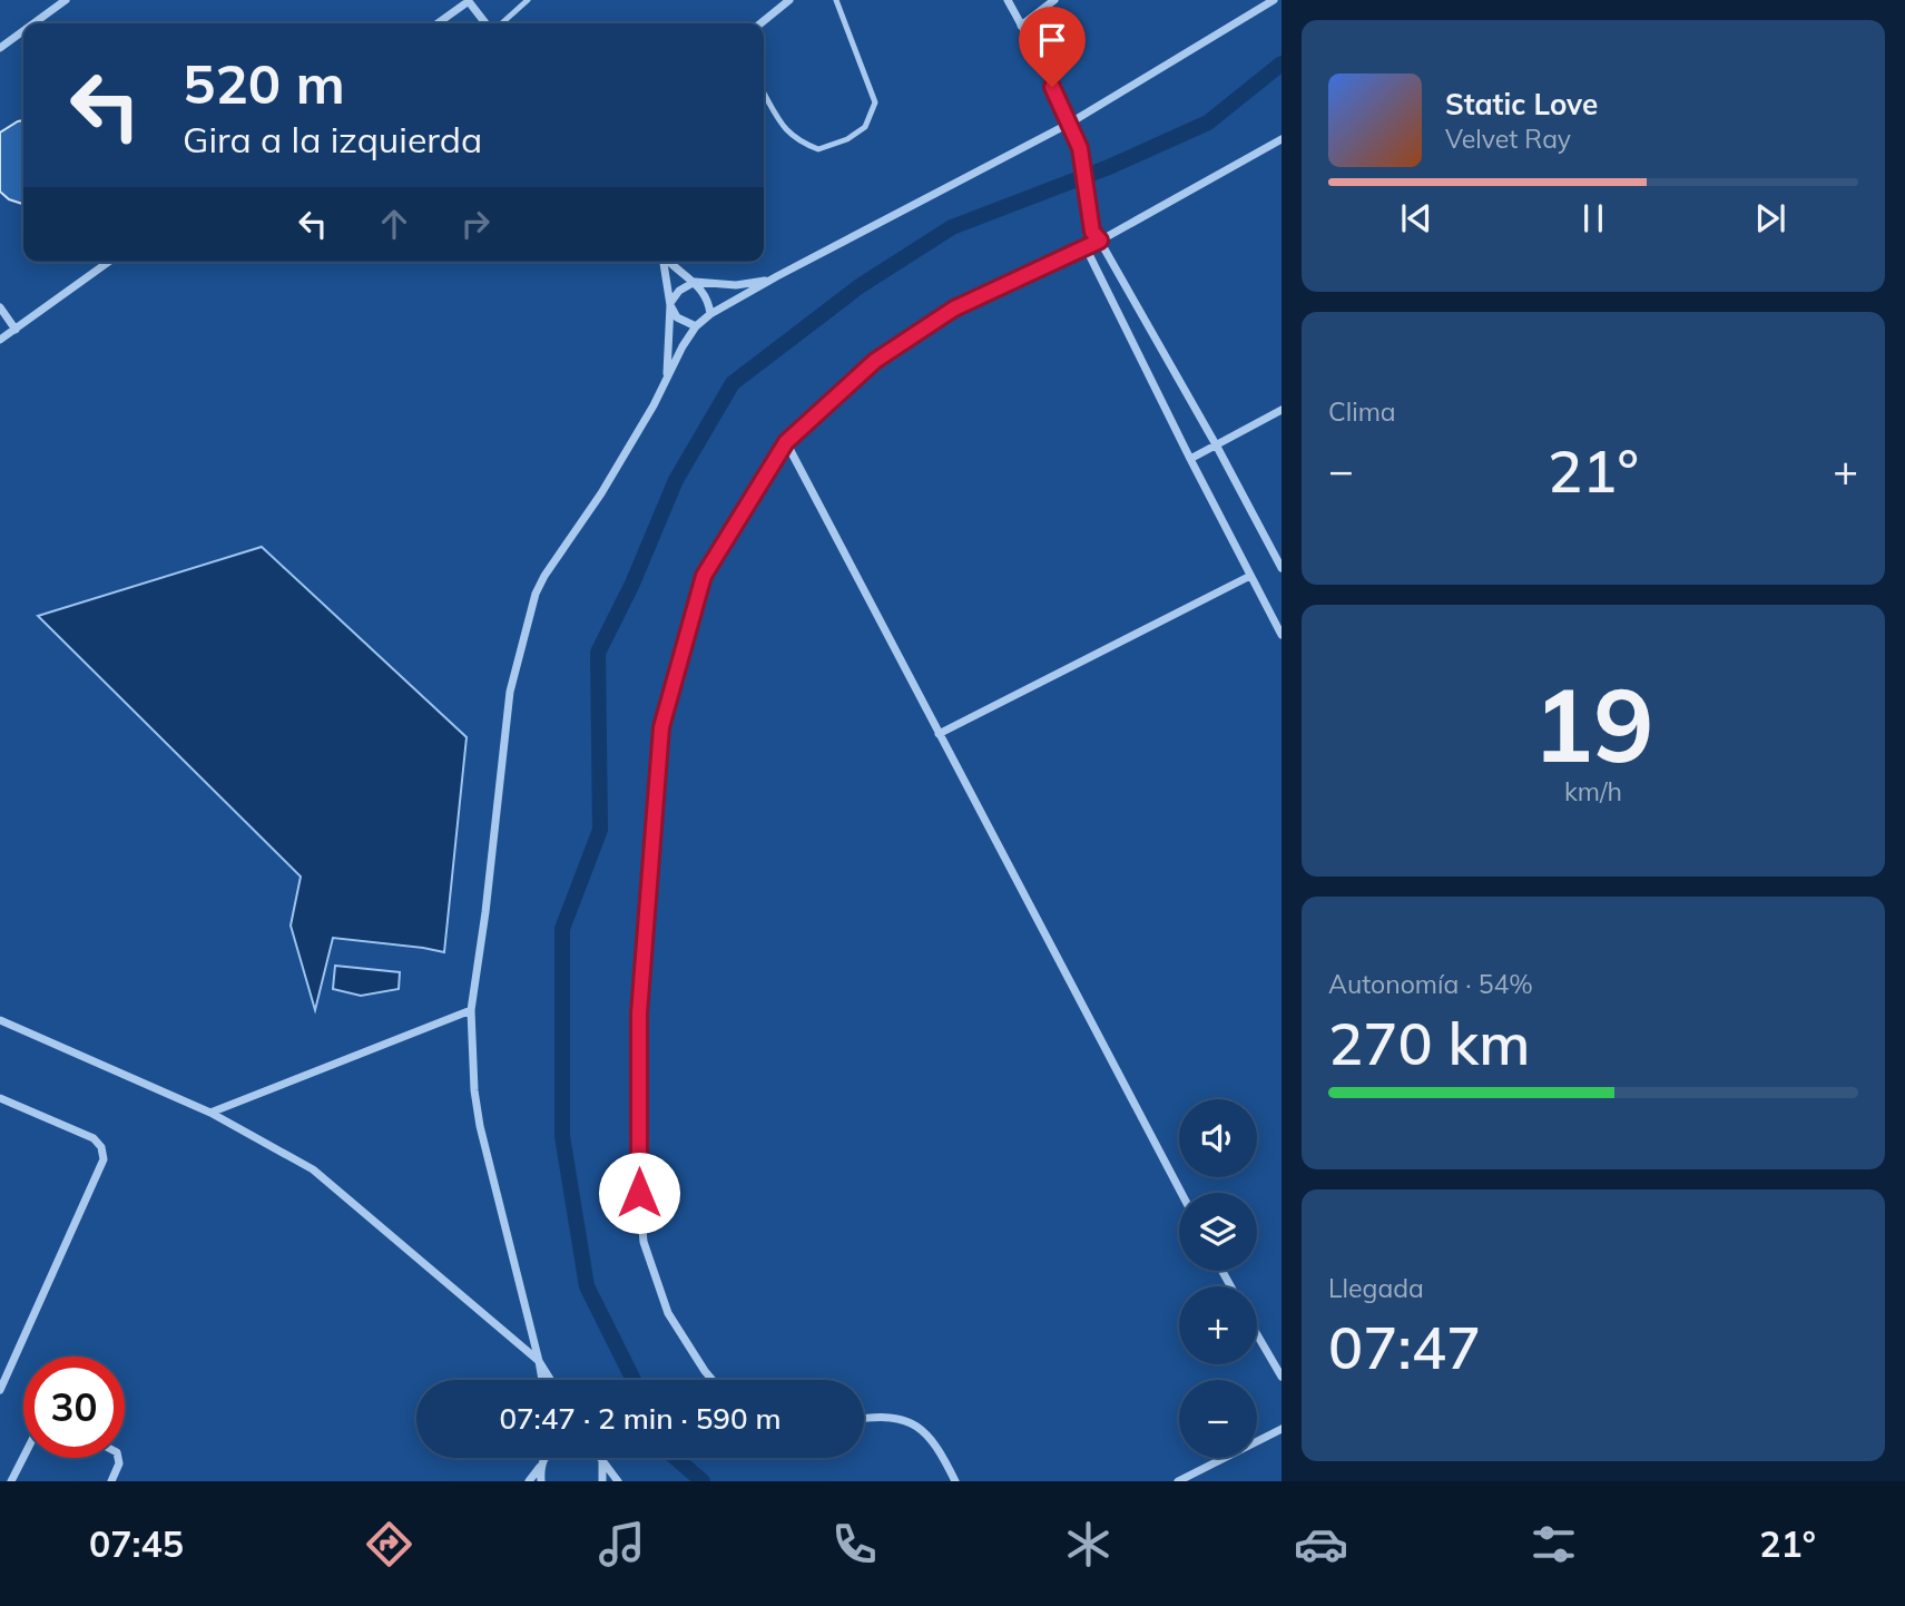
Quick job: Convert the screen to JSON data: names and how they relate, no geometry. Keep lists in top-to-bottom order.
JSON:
{
  "page": {
    "turn": ["520 m", "Gira a la izquierda"],
    "song": ["Static Love", "Velvet Ray"],
    "tile": [
      "Clima",
      ["19", "km/h"],
      ["Autonomía · 54%", "270 km"],
      ["Llegada", "07:47"]
    ],
    "heat": ["−", "21°", "+"],
    "map_buttons": ["+", "−"],
    "limit": "30",
    "trip": "07:47 · 2 min · 590 m",
    "tabs": ["07:45", "21°"]
  }
}
